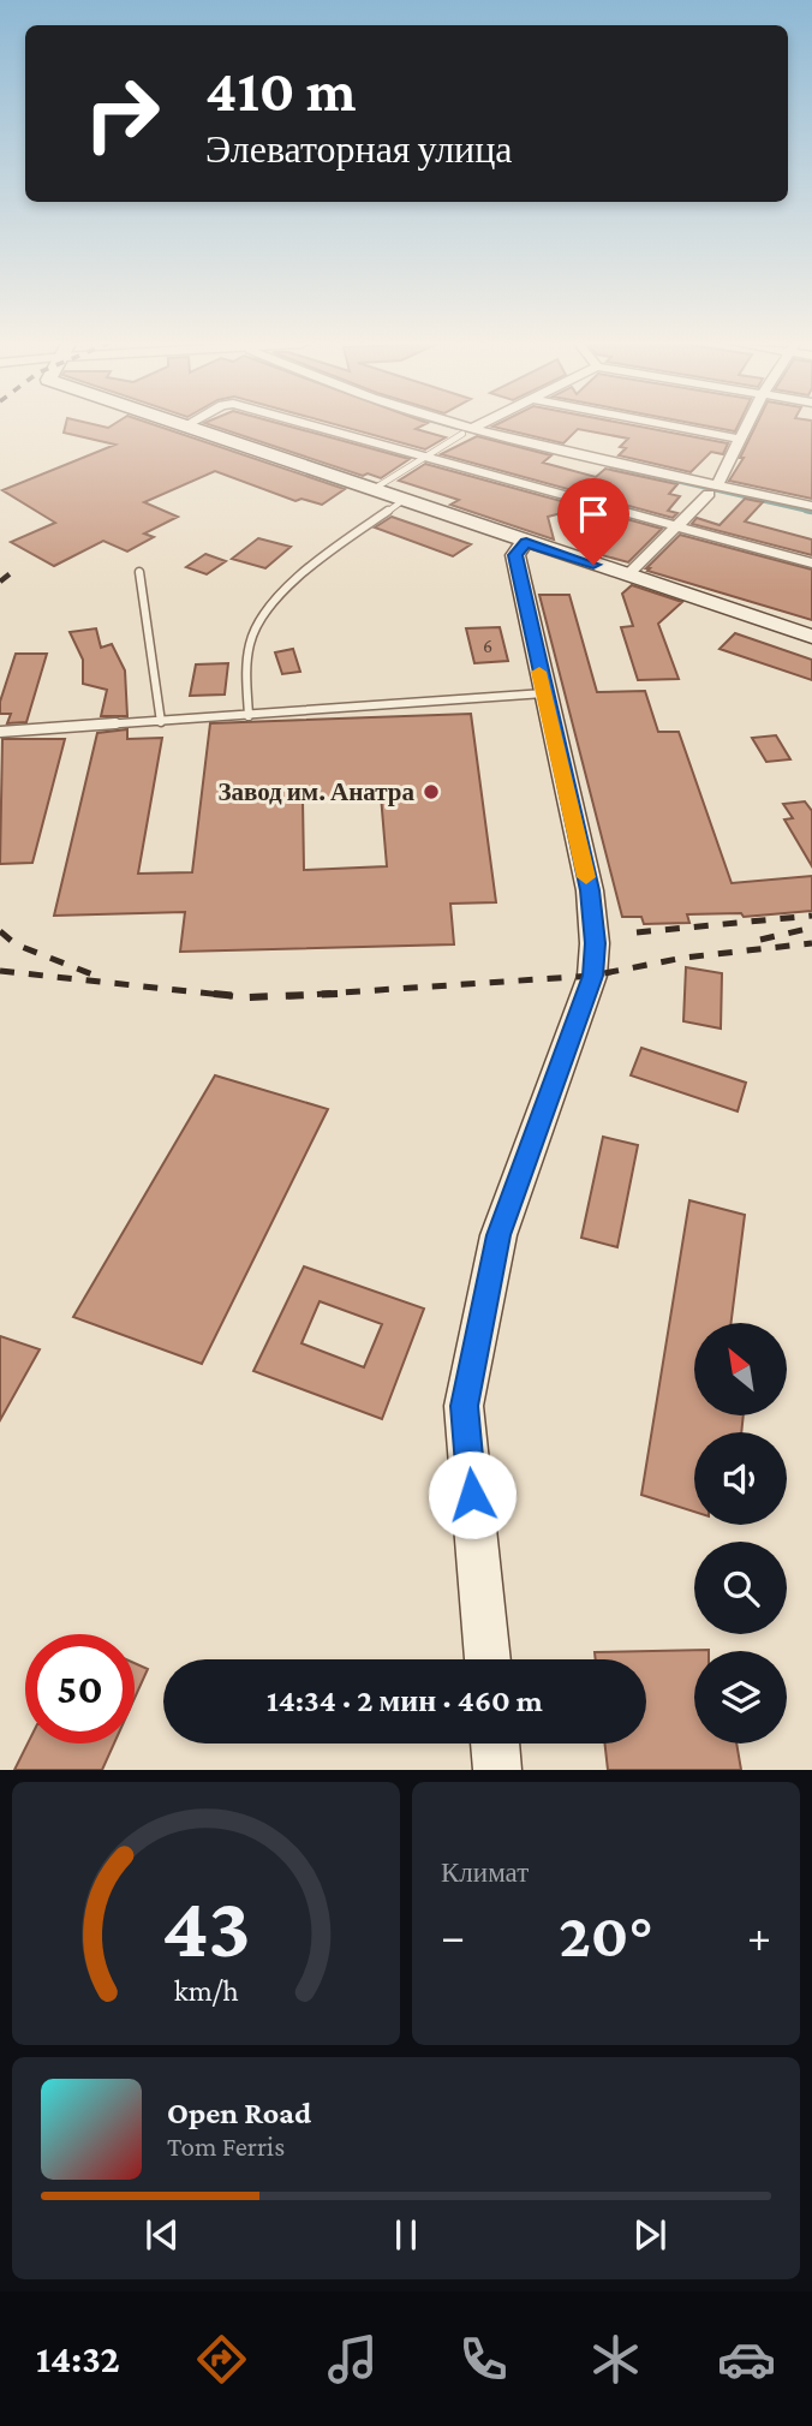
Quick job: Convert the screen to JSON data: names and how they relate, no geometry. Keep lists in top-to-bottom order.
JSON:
{
  "places": ["Завод им. Анатра"],
  "house_numbers": ["6"],
  "north": "top left",
  "page": {
    "turn": ["410 m", "Элеваторная улица"],
    "limit": "50",
    "trip": "14:34 · 2 мин · 460 m",
    "tile": "Климат",
    "heat": ["−", "20°", "+"],
    "song": ["Open Road", "Tom Ferris"],
    "tabs": "14:32",
    "gauge": ["43", "km/h"]
  }
}
